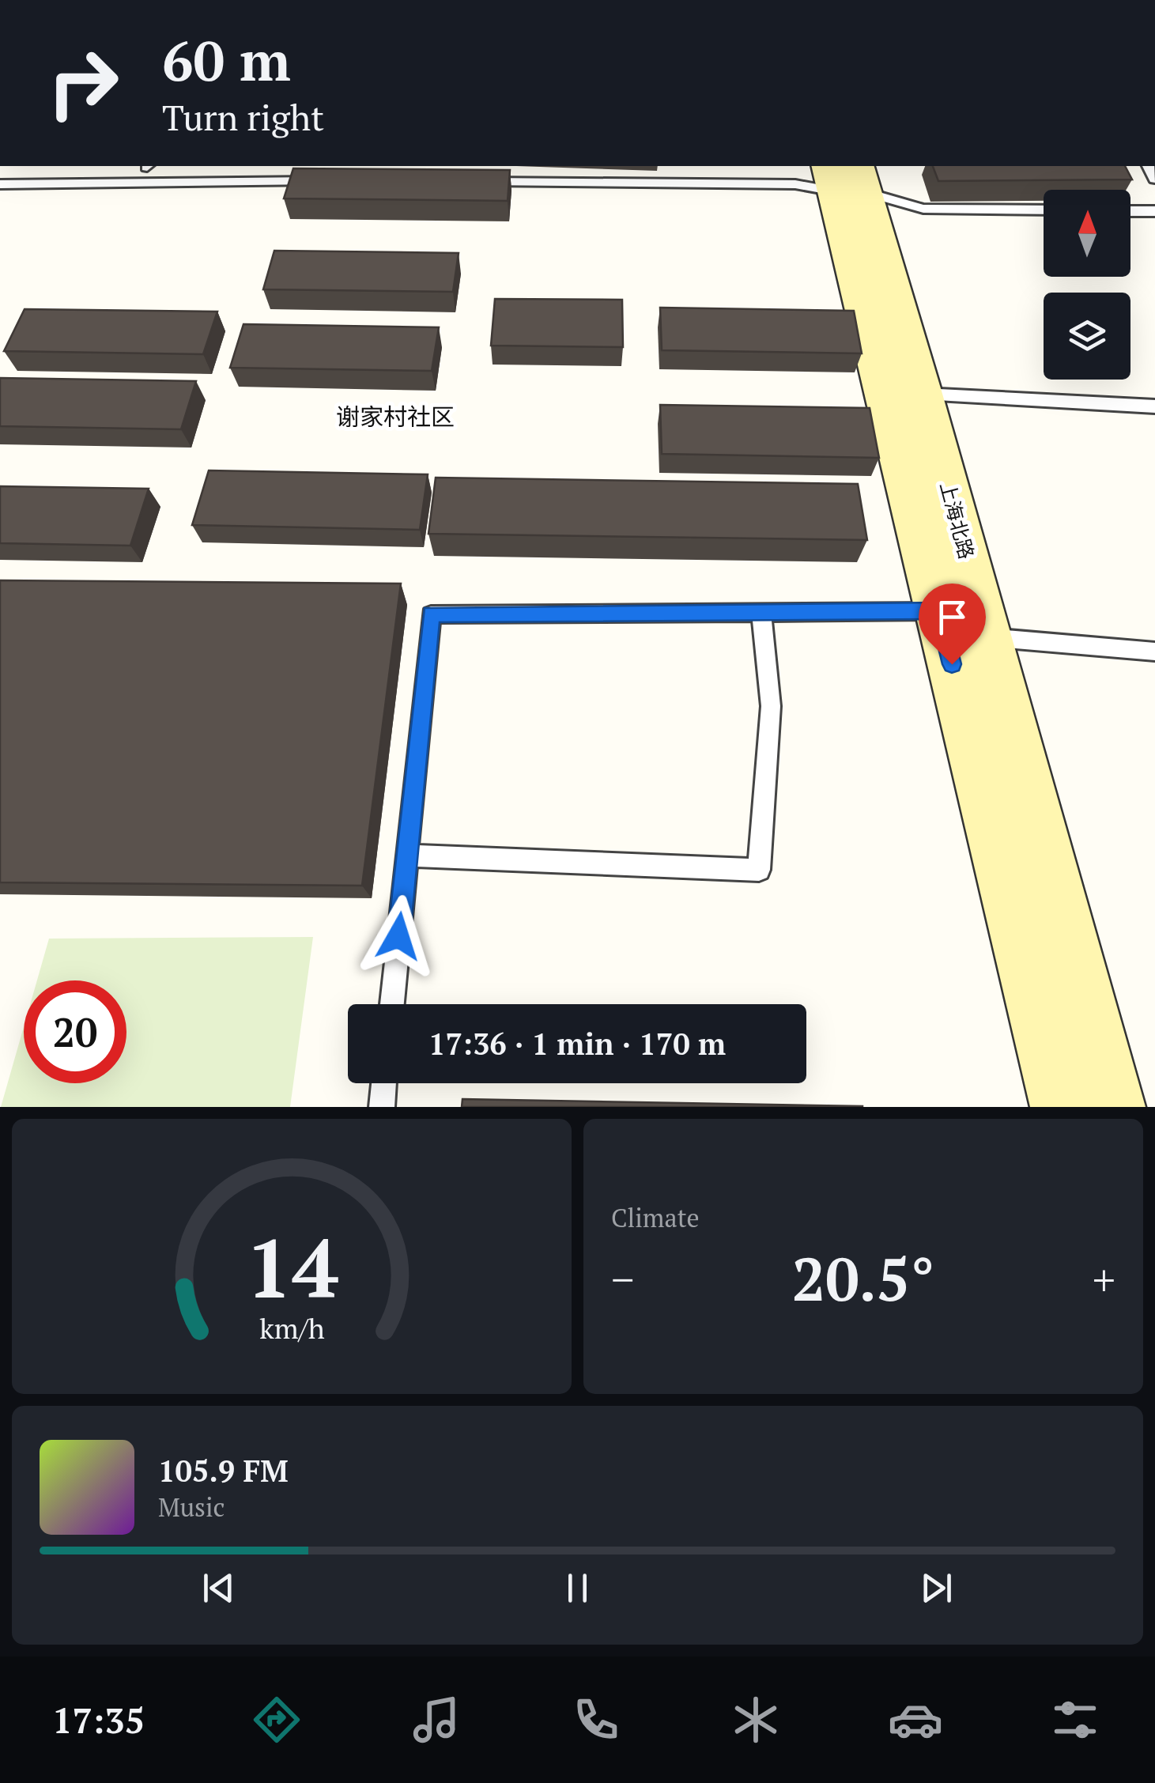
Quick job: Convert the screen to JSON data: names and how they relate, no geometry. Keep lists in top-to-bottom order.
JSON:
{
  "streets": {
    "main road": ["上海北路"]
  },
  "districts": ["谢家村社区"],
  "north": "top",
  "page": {
    "turn": ["60 m", "Turn right"],
    "limit": "20",
    "trip": "17:36 · 1 min · 170 m",
    "tile": "Climate",
    "heat": ["−", "20.5°", "+"],
    "song": ["105.9 FM", "Music"],
    "tabs": "17:35",
    "gauge": ["14", "km/h"]
  }
}
